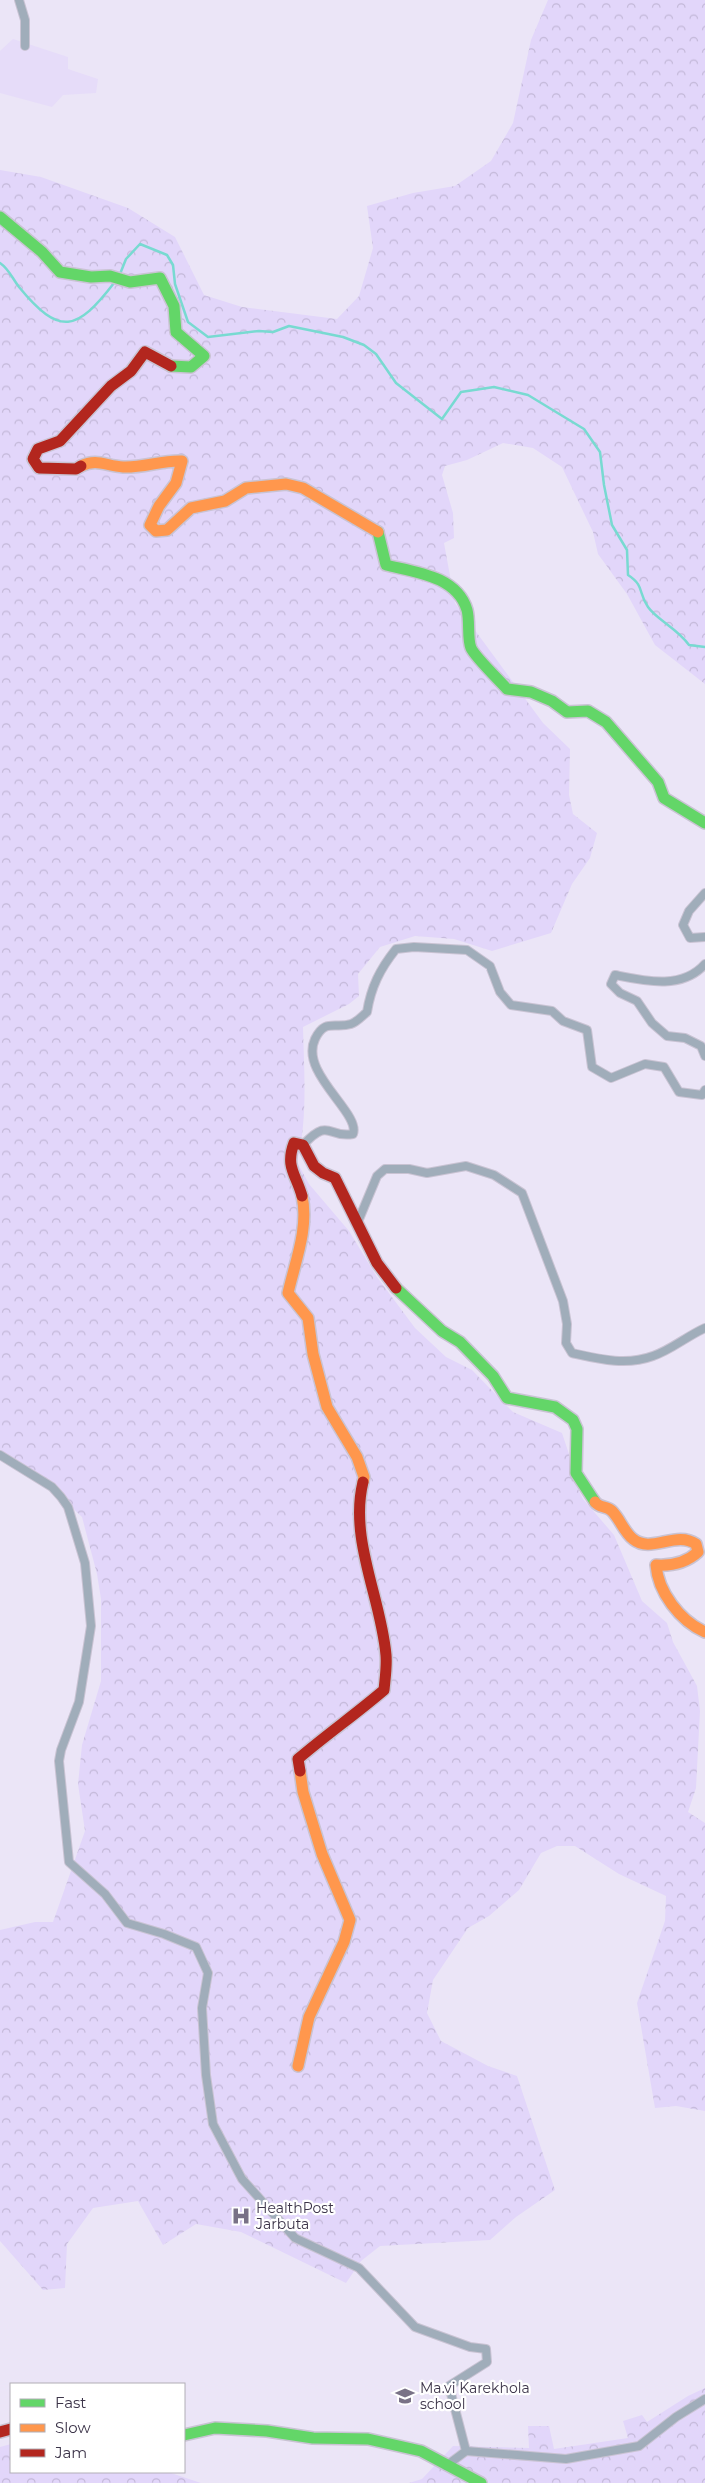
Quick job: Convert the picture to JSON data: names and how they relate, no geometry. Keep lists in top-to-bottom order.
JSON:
{
  "places": {
    "hospital": ["HealthPost Jarbuta"],
    "school or university": ["Ma.vi Karekhola school"]
  },
  "legend": ["Fast", "Slow", "Jam"]
}
